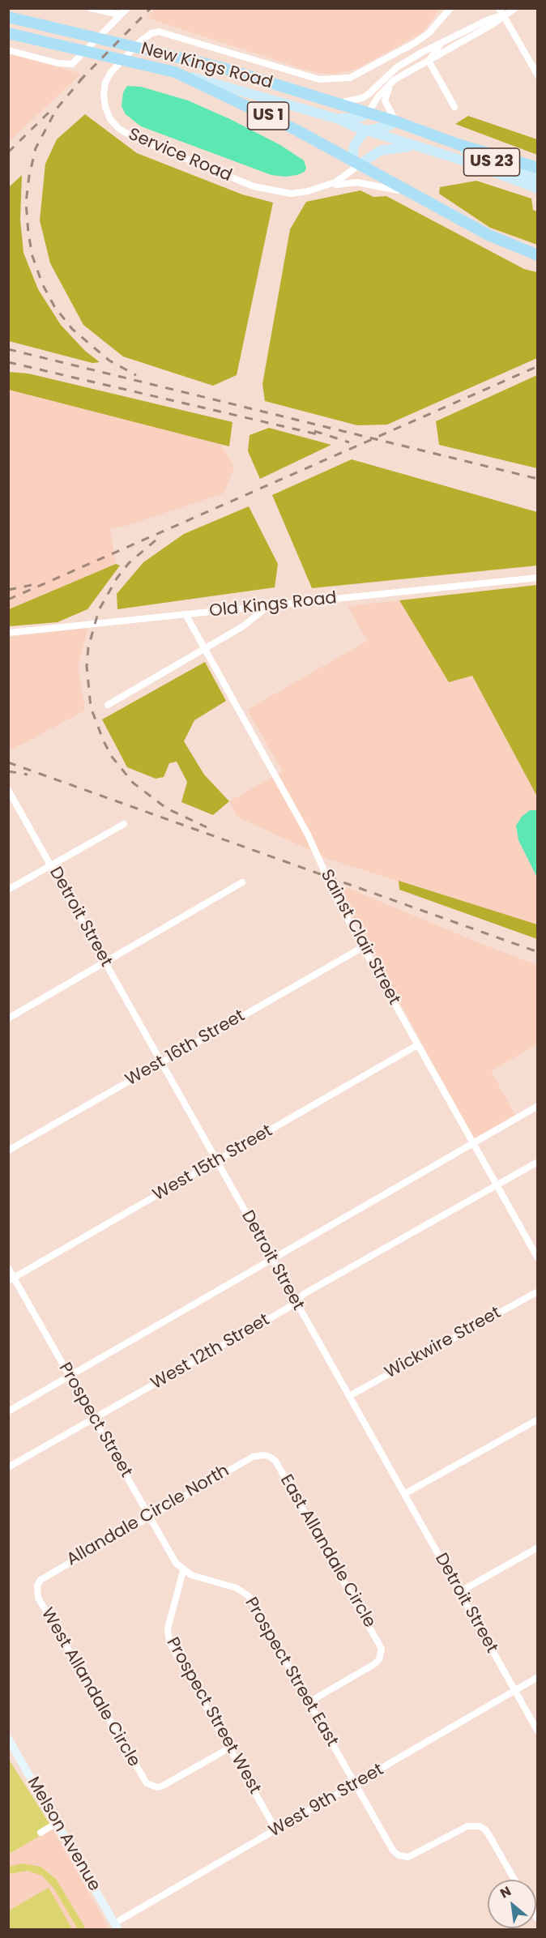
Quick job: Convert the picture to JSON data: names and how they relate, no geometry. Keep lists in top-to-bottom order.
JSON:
{
  "streets": {
    "highway": ["New Kings Road", "US 1"],
    "main road": ["US 23"],
    "street": [
      "Service Road",
      "Old Kings Road",
      "Detroit Street",
      "Sainst Clair Street",
      "West 16th Street",
      "West 15th Street",
      "Wickwire Street",
      "West 12th Street",
      "Prospect Street",
      "Allandale Circle North",
      "East Allandale Circle",
      "Prospect Street East",
      "West Allandale Circle",
      "Prospect Street West",
      "West 9th Street",
      "Melson Avenue"
    ]
  },
  "crossings": [
    ["New Kings Road", "US 1"],
    ["US 1", "Service Road"],
    ["Old Kings Road", "Sainst Clair Street"],
    ["Detroit Street", "West 16th Street"],
    ["Detroit Street", "West 15th Street"],
    ["Detroit Street", "Wickwire Street"],
    ["Detroit Street", "West 12th Street"],
    ["Detroit Street", "West 9th Street"],
    ["Sainst Clair Street", "West 16th Street"],
    ["Sainst Clair Street", "West 15th Street"],
    ["Sainst Clair Street", "West 12th Street"],
    ["West 15th Street", "Prospect Street"],
    ["West 12th Street", "Prospect Street"],
    ["Prospect Street", "Allandale Circle North"],
    ["Prospect Street", "Prospect Street East"],
    ["Prospect Street", "Prospect Street West"],
    ["Allandale Circle North", "East Allandale Circle"],
    ["Allandale Circle North", "West Allandale Circle"],
    ["East Allandale Circle", "Prospect Street East"],
    ["Prospect Street East", "Prospect Street West"],
    ["Prospect Street East", "West 9th Street"],
    ["West Allandale Circle", "Prospect Street West"],
    ["Prospect Street West", "West 9th Street"],
    ["West 9th Street", "Melson Avenue"]
  ],
  "north": "top left"
}
